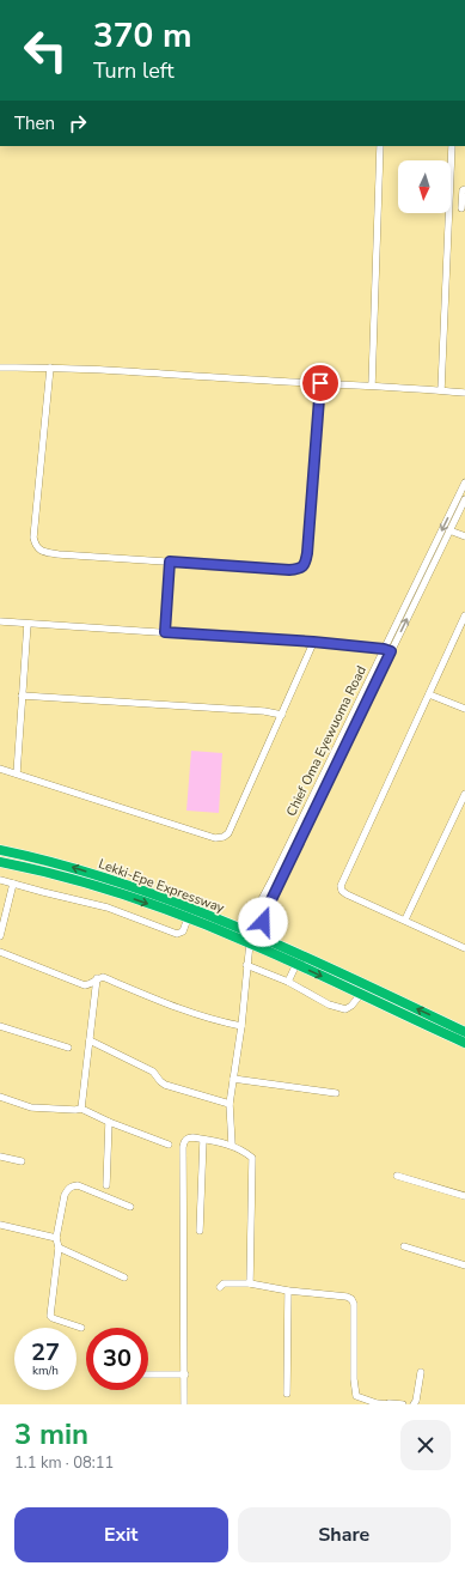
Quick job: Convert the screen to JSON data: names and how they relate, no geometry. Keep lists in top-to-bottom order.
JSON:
{
  "streets": {
    "highway": ["Lekki-Epe Expressway"],
    "street": ["Chief Oma Eyewuoma Road"]
  },
  "crossings": [
    ["Chief Oma Eyewuoma Road", "Lekki-Epe Expressway"]
  ],
  "north": "bottom",
  "page": {
    "turn": ["370 m", "Turn left"],
    "then": "Then",
    "speed": "27 km/h",
    "limit": "30",
    "heading": ["3 min", "1.1 km · 08:11"],
    "buttons": ["Exit", "Share"]
  }
}
